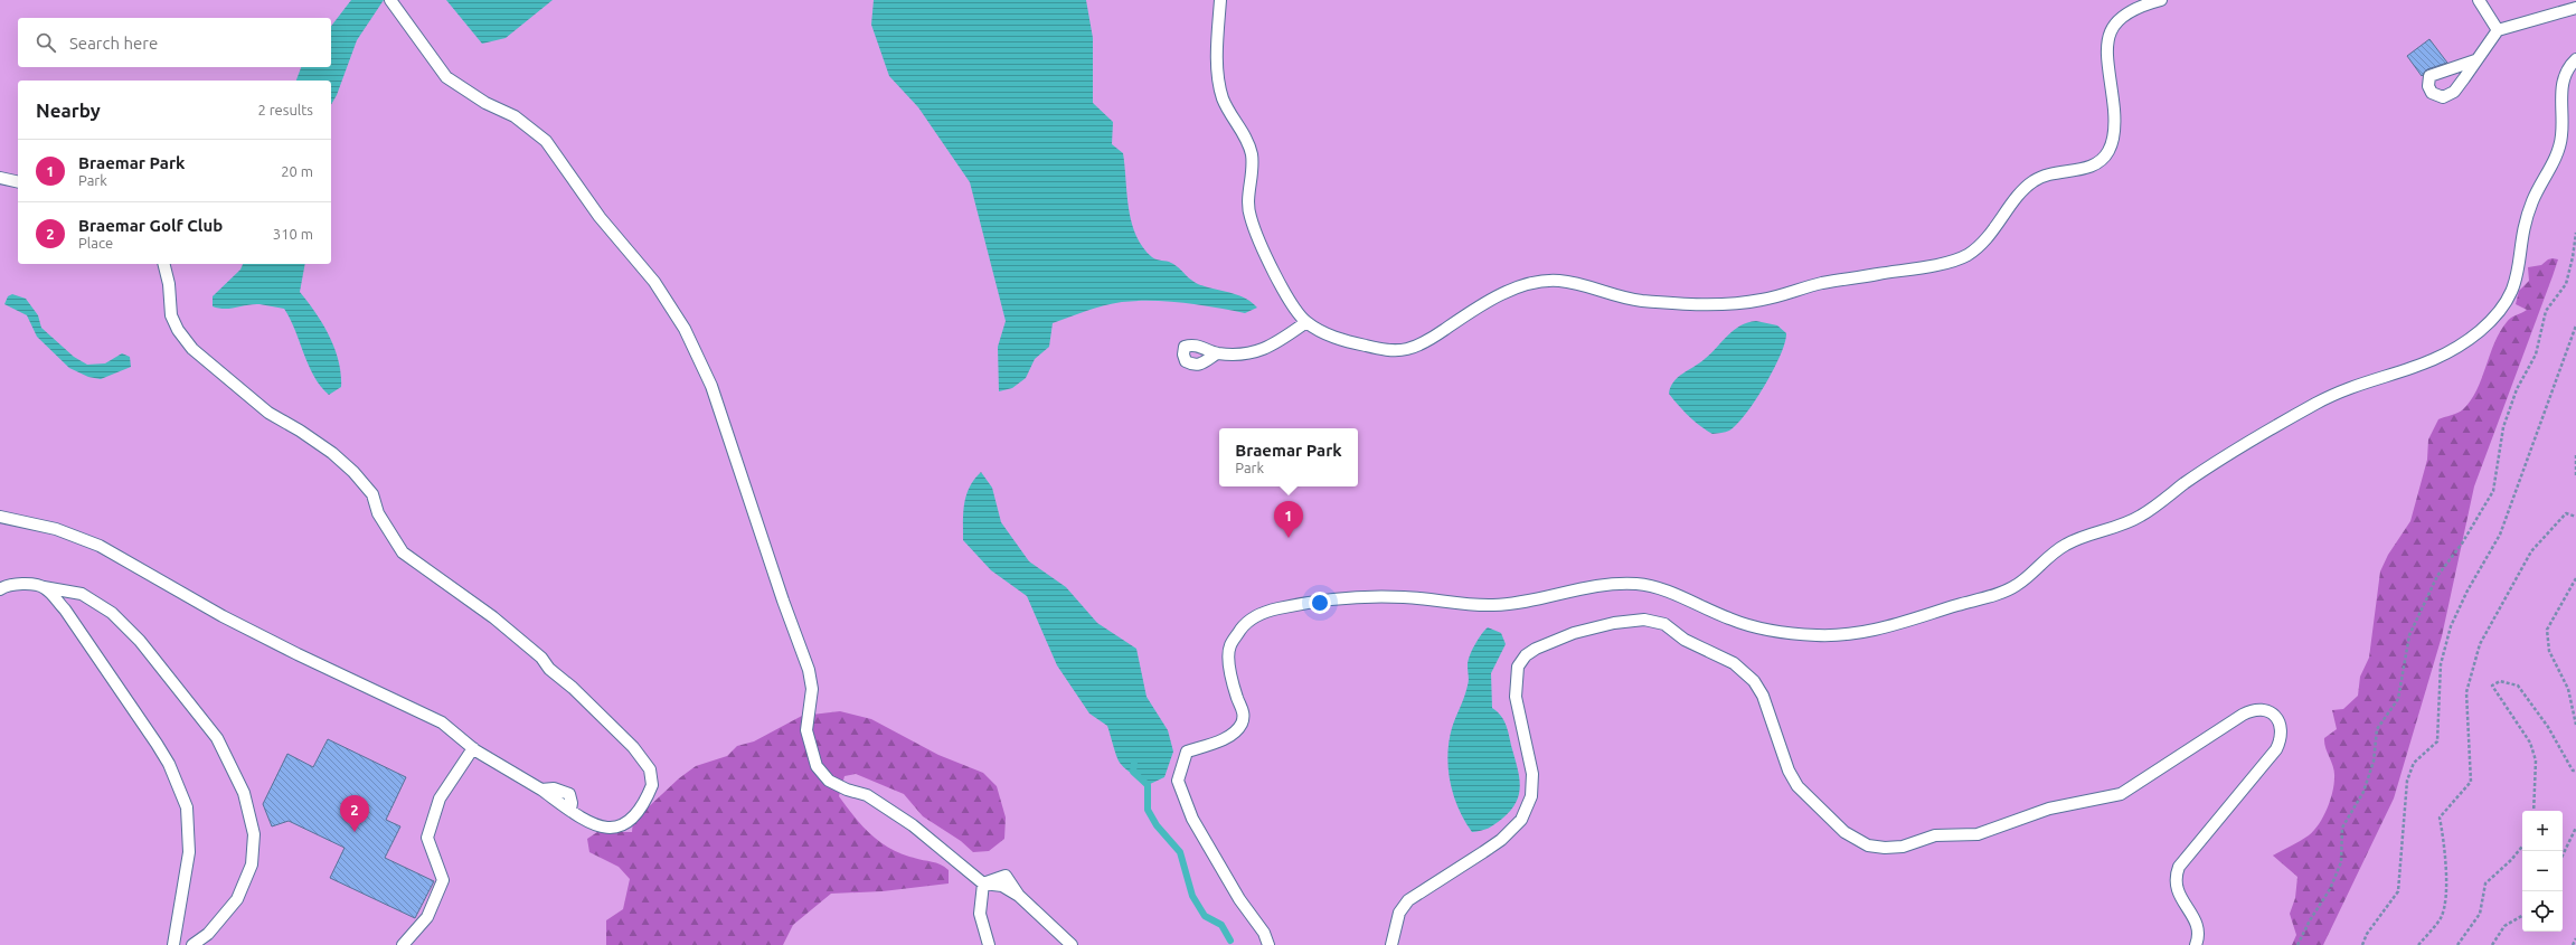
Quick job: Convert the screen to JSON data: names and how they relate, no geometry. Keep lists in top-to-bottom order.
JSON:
{
  "page": {
    "search": "Search here",
    "heading": ["Nearby", "2 results"],
    "list": [
      {
        "mark": "1",
        "name": "Braemar Park",
        "note": "Park",
        "value": "20 m"
      },
      {
        "mark": "2",
        "name": "Braemar Golf Club",
        "note": "Place",
        "value": "310 m"
      }
    ],
    "popup": ["Braemar Park", "Park"],
    "pins": ["1", "2"],
    "map_buttons": ["+", "−"]
  }
}
